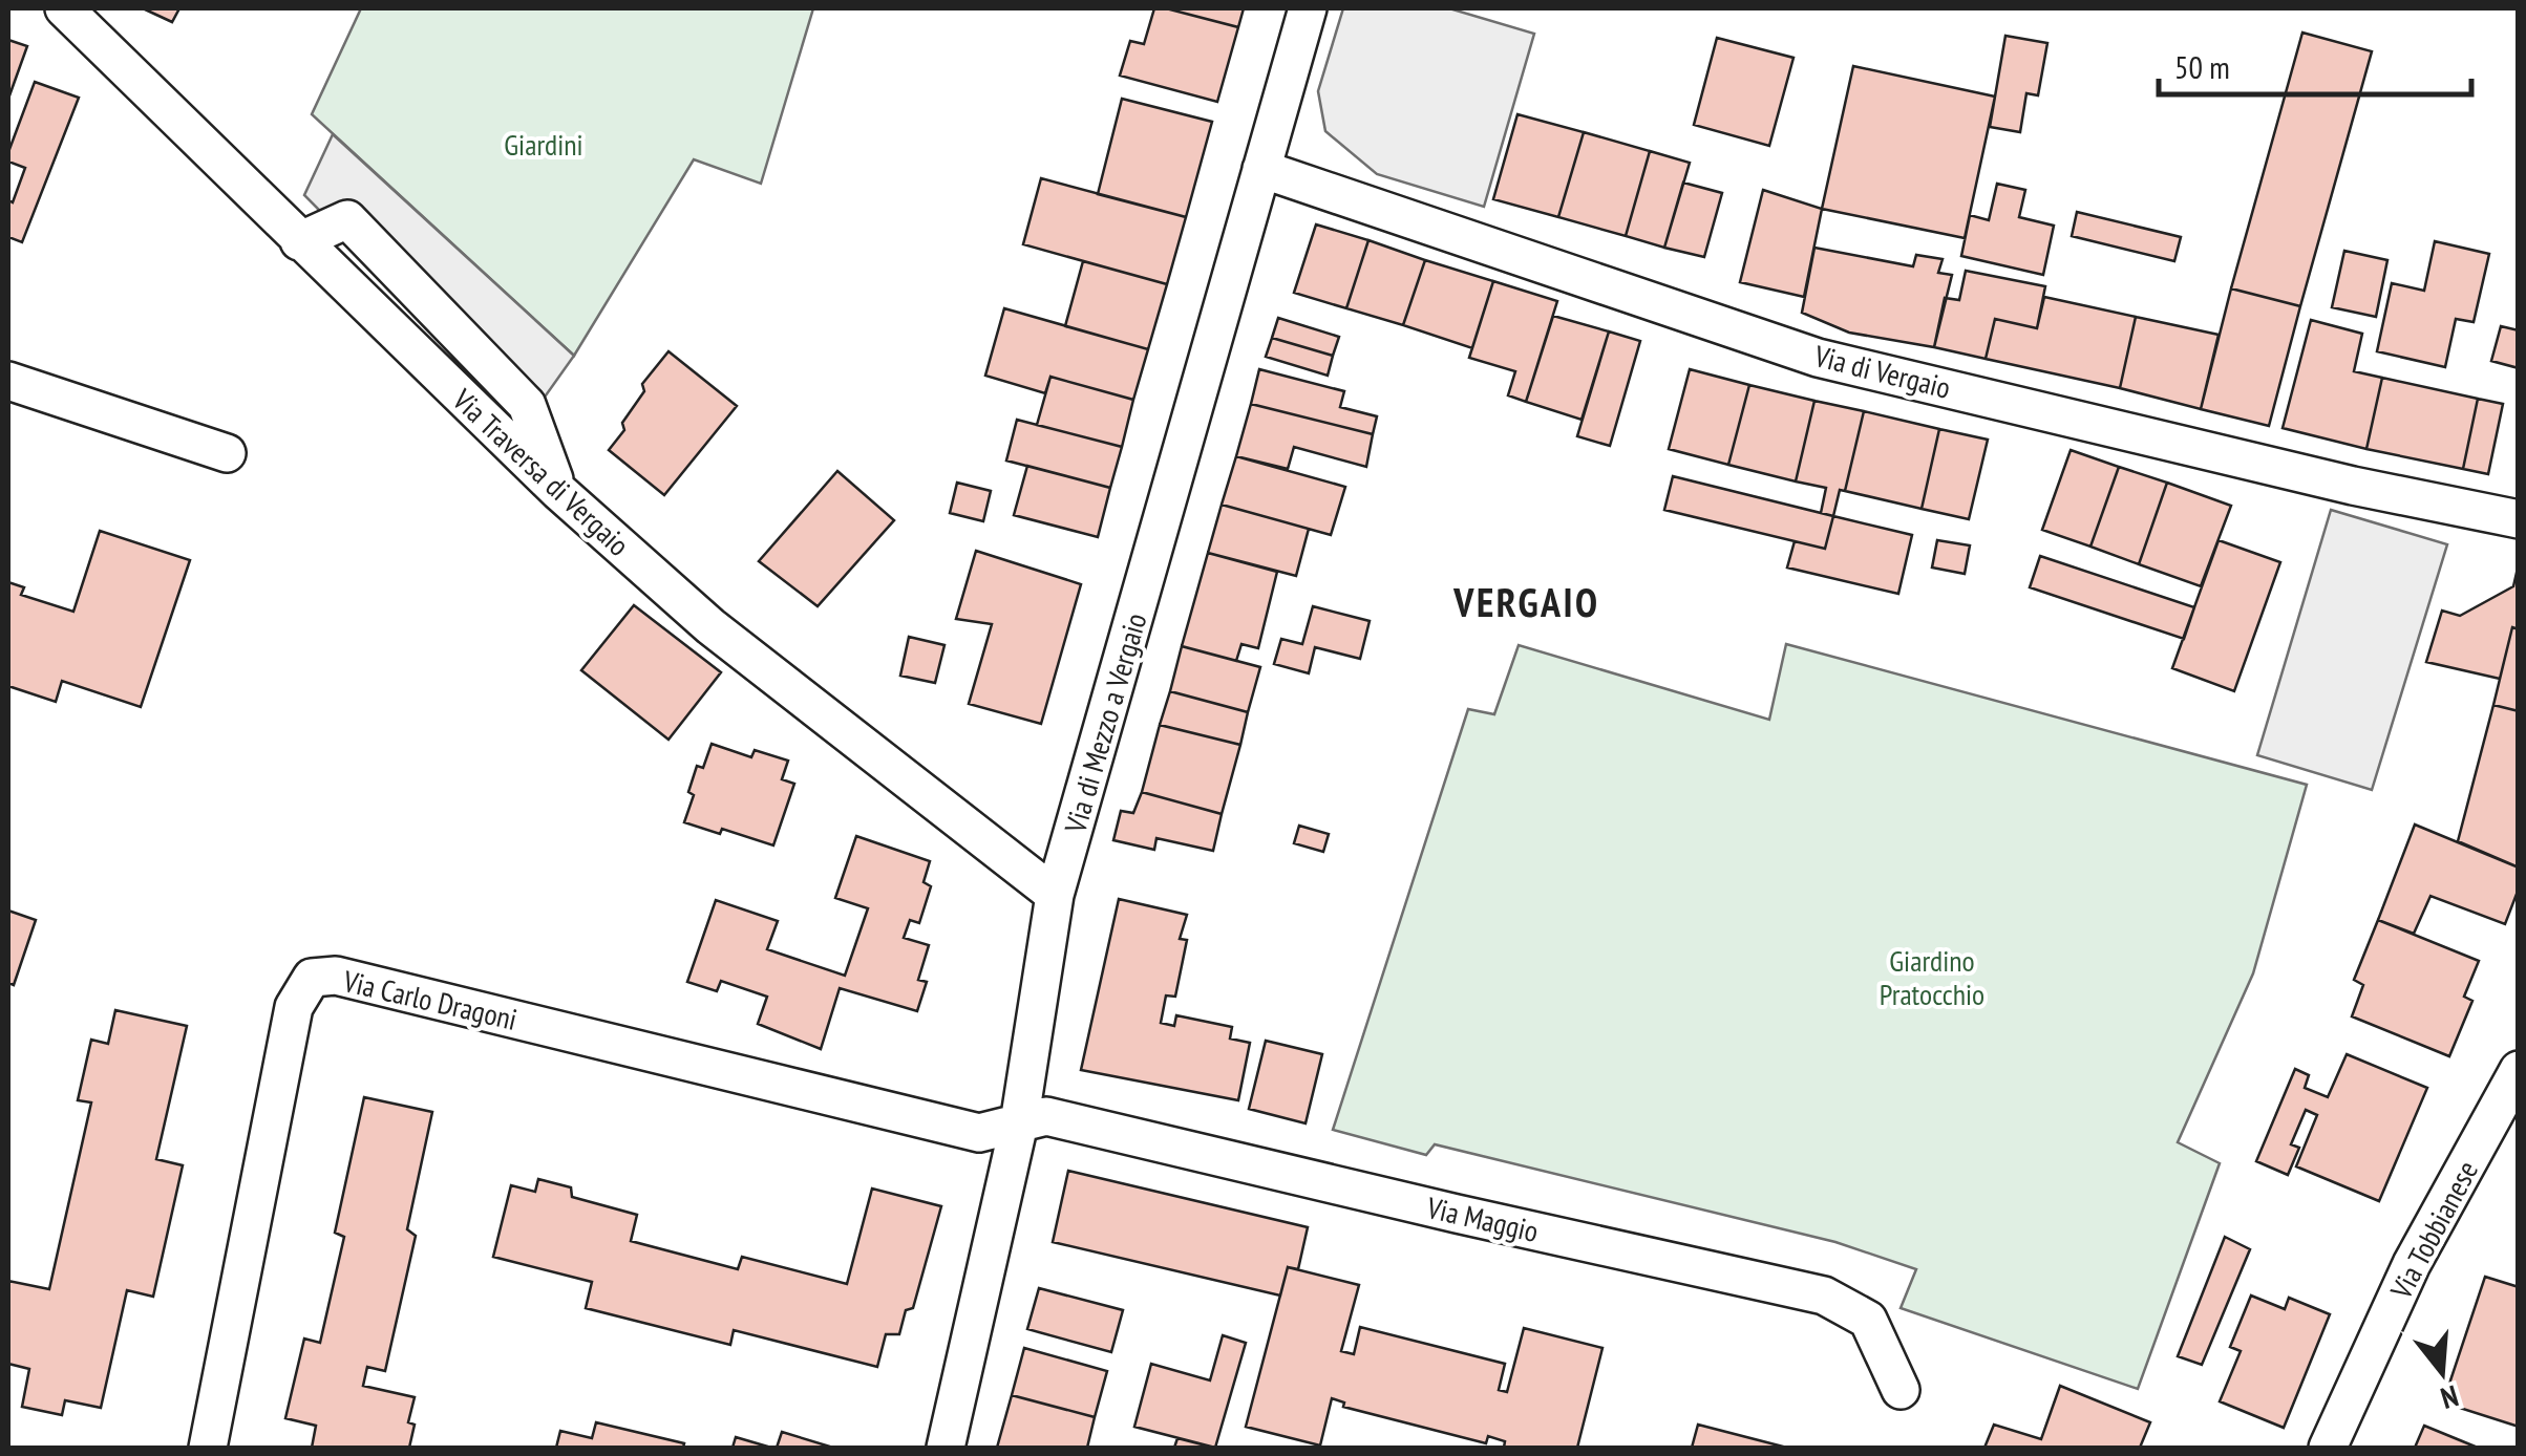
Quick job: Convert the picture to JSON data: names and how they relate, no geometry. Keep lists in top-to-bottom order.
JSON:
{
  "streets": {
    "street": [
      "Via di Vergaio",
      "Via Traversa di Vergaio",
      "Via di Mezzo a Vergaio",
      "Via Carlo Dragoni",
      "Via Maggio",
      "Via Tobbianese"
    ]
  },
  "crossings": [
    ["Via di Vergaio", "Via di Mezzo a Vergaio"],
    ["Via Traversa di Vergaio", "Via di Mezzo a Vergaio"],
    ["Via di Mezzo a Vergaio", "Via Carlo Dragoni"],
    ["Via di Mezzo a Vergaio", "Via Maggio"],
    ["Via Carlo Dragoni", "Via Maggio"]
  ],
  "districts": ["VERGAIO"],
  "parks": ["Giardini", "Giardino Pratocchio"],
  "scale_bar": "50 m",
  "north": "bottom"
}
